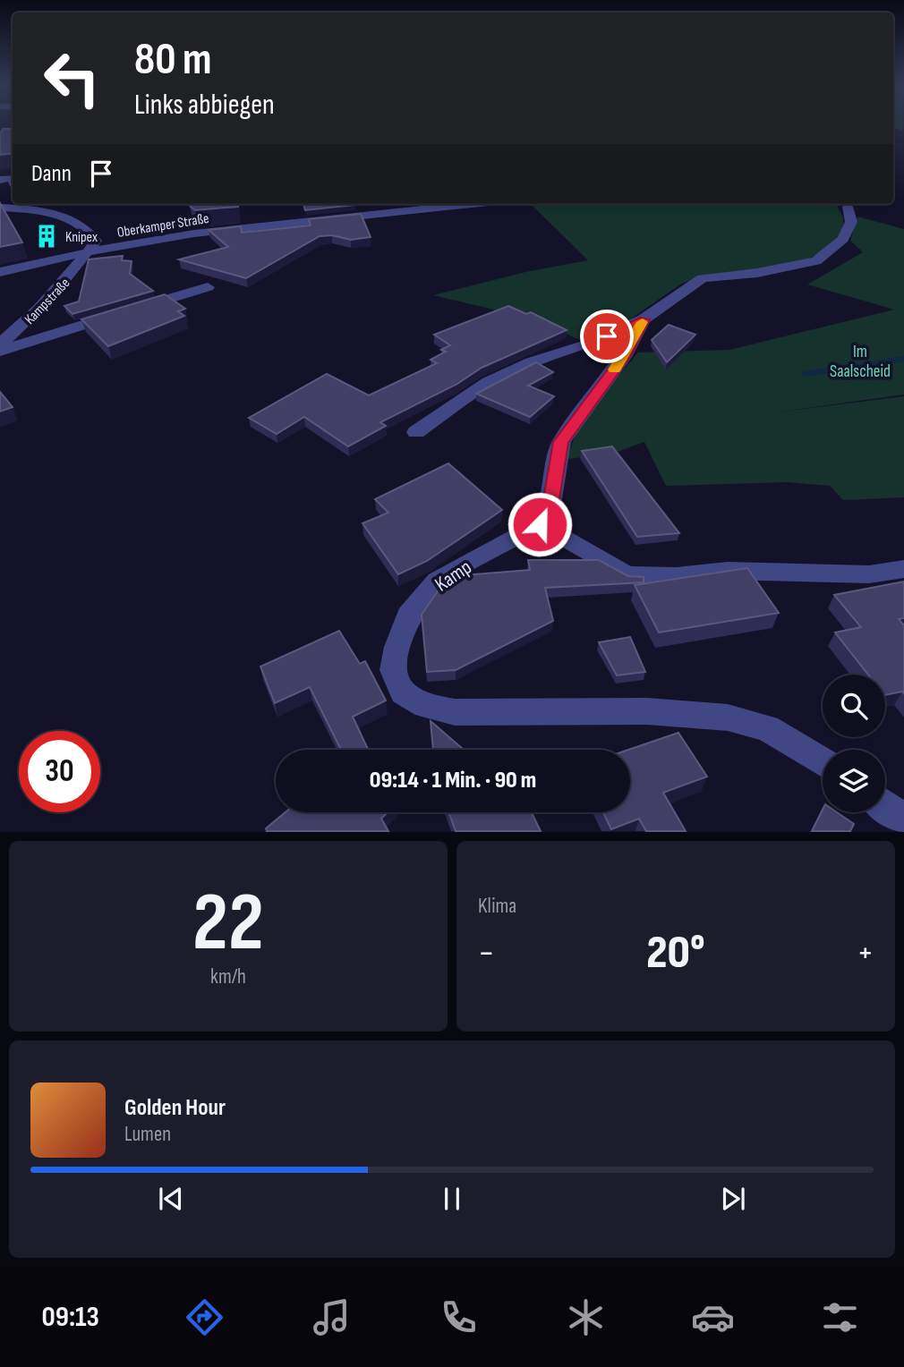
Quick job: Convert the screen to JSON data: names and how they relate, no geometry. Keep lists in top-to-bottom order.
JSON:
{
  "streets": {
    "street": ["Oberkamper Straße", "Kampstraße", "Kamp"]
  },
  "crossings": [
    ["Oberkamper Straße", "Kampstraße"]
  ],
  "parks": ["Im Saalscheid"],
  "places": {
    "building": ["Knipex"]
  },
  "page": {
    "turn": ["80 m", "Links abbiegen"],
    "then": "Dann",
    "limit": "30",
    "trip": "09:14 · 1 Min. · 90 m",
    "tile": [
      ["22", "km/h"],
      "Klima"
    ],
    "heat": ["−", "20°", "+"],
    "song": ["Golden Hour", "Lumen"],
    "tabs": "09:13"
  }
}
